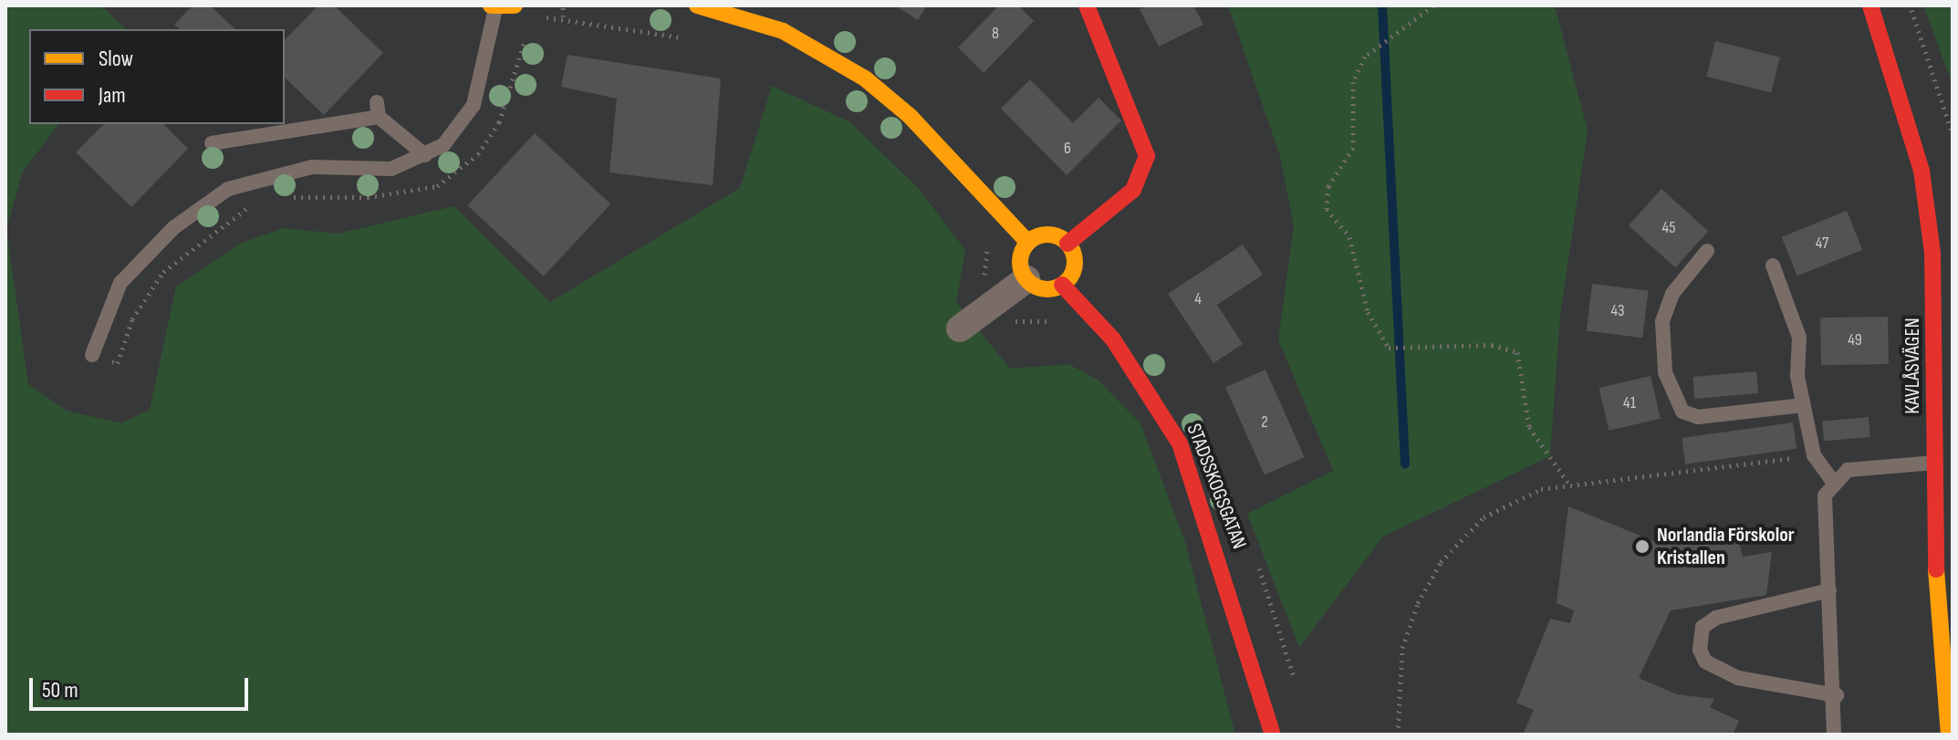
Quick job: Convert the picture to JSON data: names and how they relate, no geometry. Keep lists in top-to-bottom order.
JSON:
{
  "streets": {
    "street": ["KAVLÅSVÄGEN", "STADSSKOGSGATAN"]
  },
  "places": ["Norlandia Förskolor Kristallen"],
  "house_numbers": [
    "8",
    "6",
    "45",
    "47",
    "4",
    "43",
    "49",
    "41",
    "2"
  ],
  "legend": ["Slow", "Jam"],
  "scale_bar": "50 m"
}
